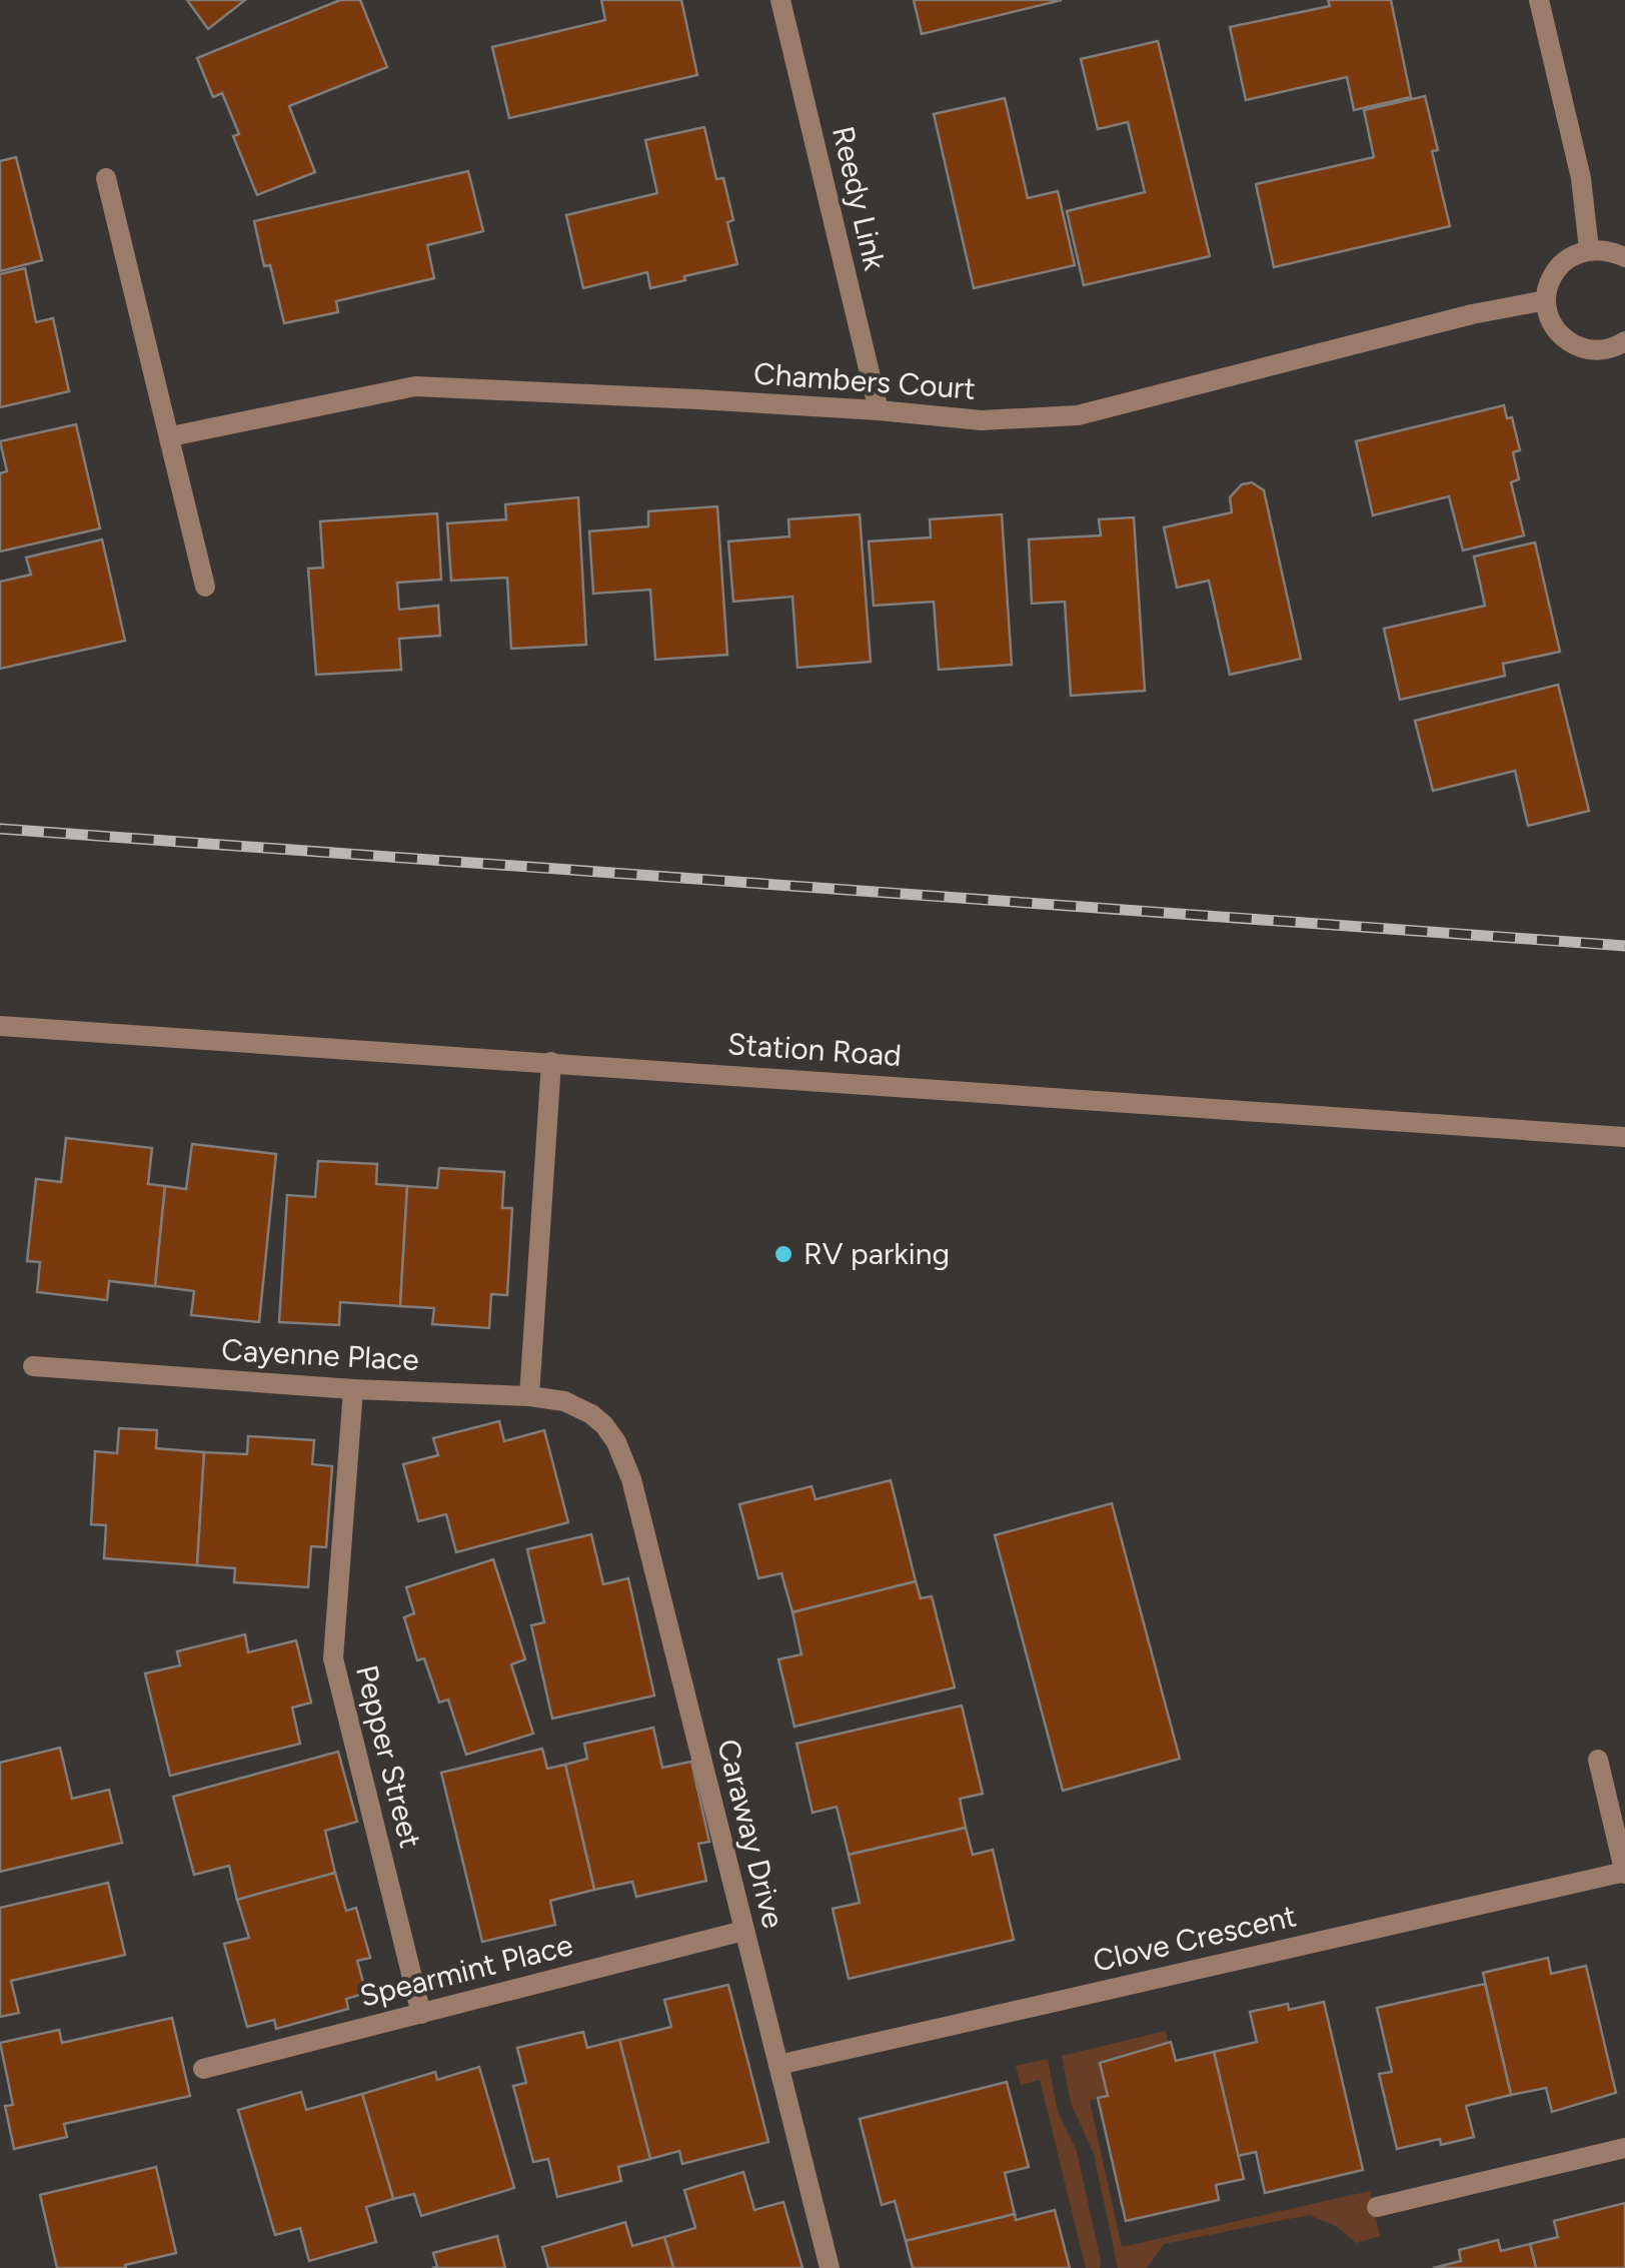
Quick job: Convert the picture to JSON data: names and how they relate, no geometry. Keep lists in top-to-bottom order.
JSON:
{
  "streets": {
    "street": [
      "Reedy Link",
      "Chambers Court",
      "Station Road",
      "Cayenne Place",
      "Pepper Street",
      "Caraway Drive",
      "Clove Crescent",
      "Spearmint Place"
    ]
  },
  "crossings": [
    ["Reedy Link", "Chambers Court"],
    ["Cayenne Place", "Pepper Street"],
    ["Cayenne Place", "Caraway Drive"],
    ["Pepper Street", "Spearmint Place"],
    ["Caraway Drive", "Clove Crescent"],
    ["Caraway Drive", "Spearmint Place"]
  ],
  "places": ["RV parking"]
}
